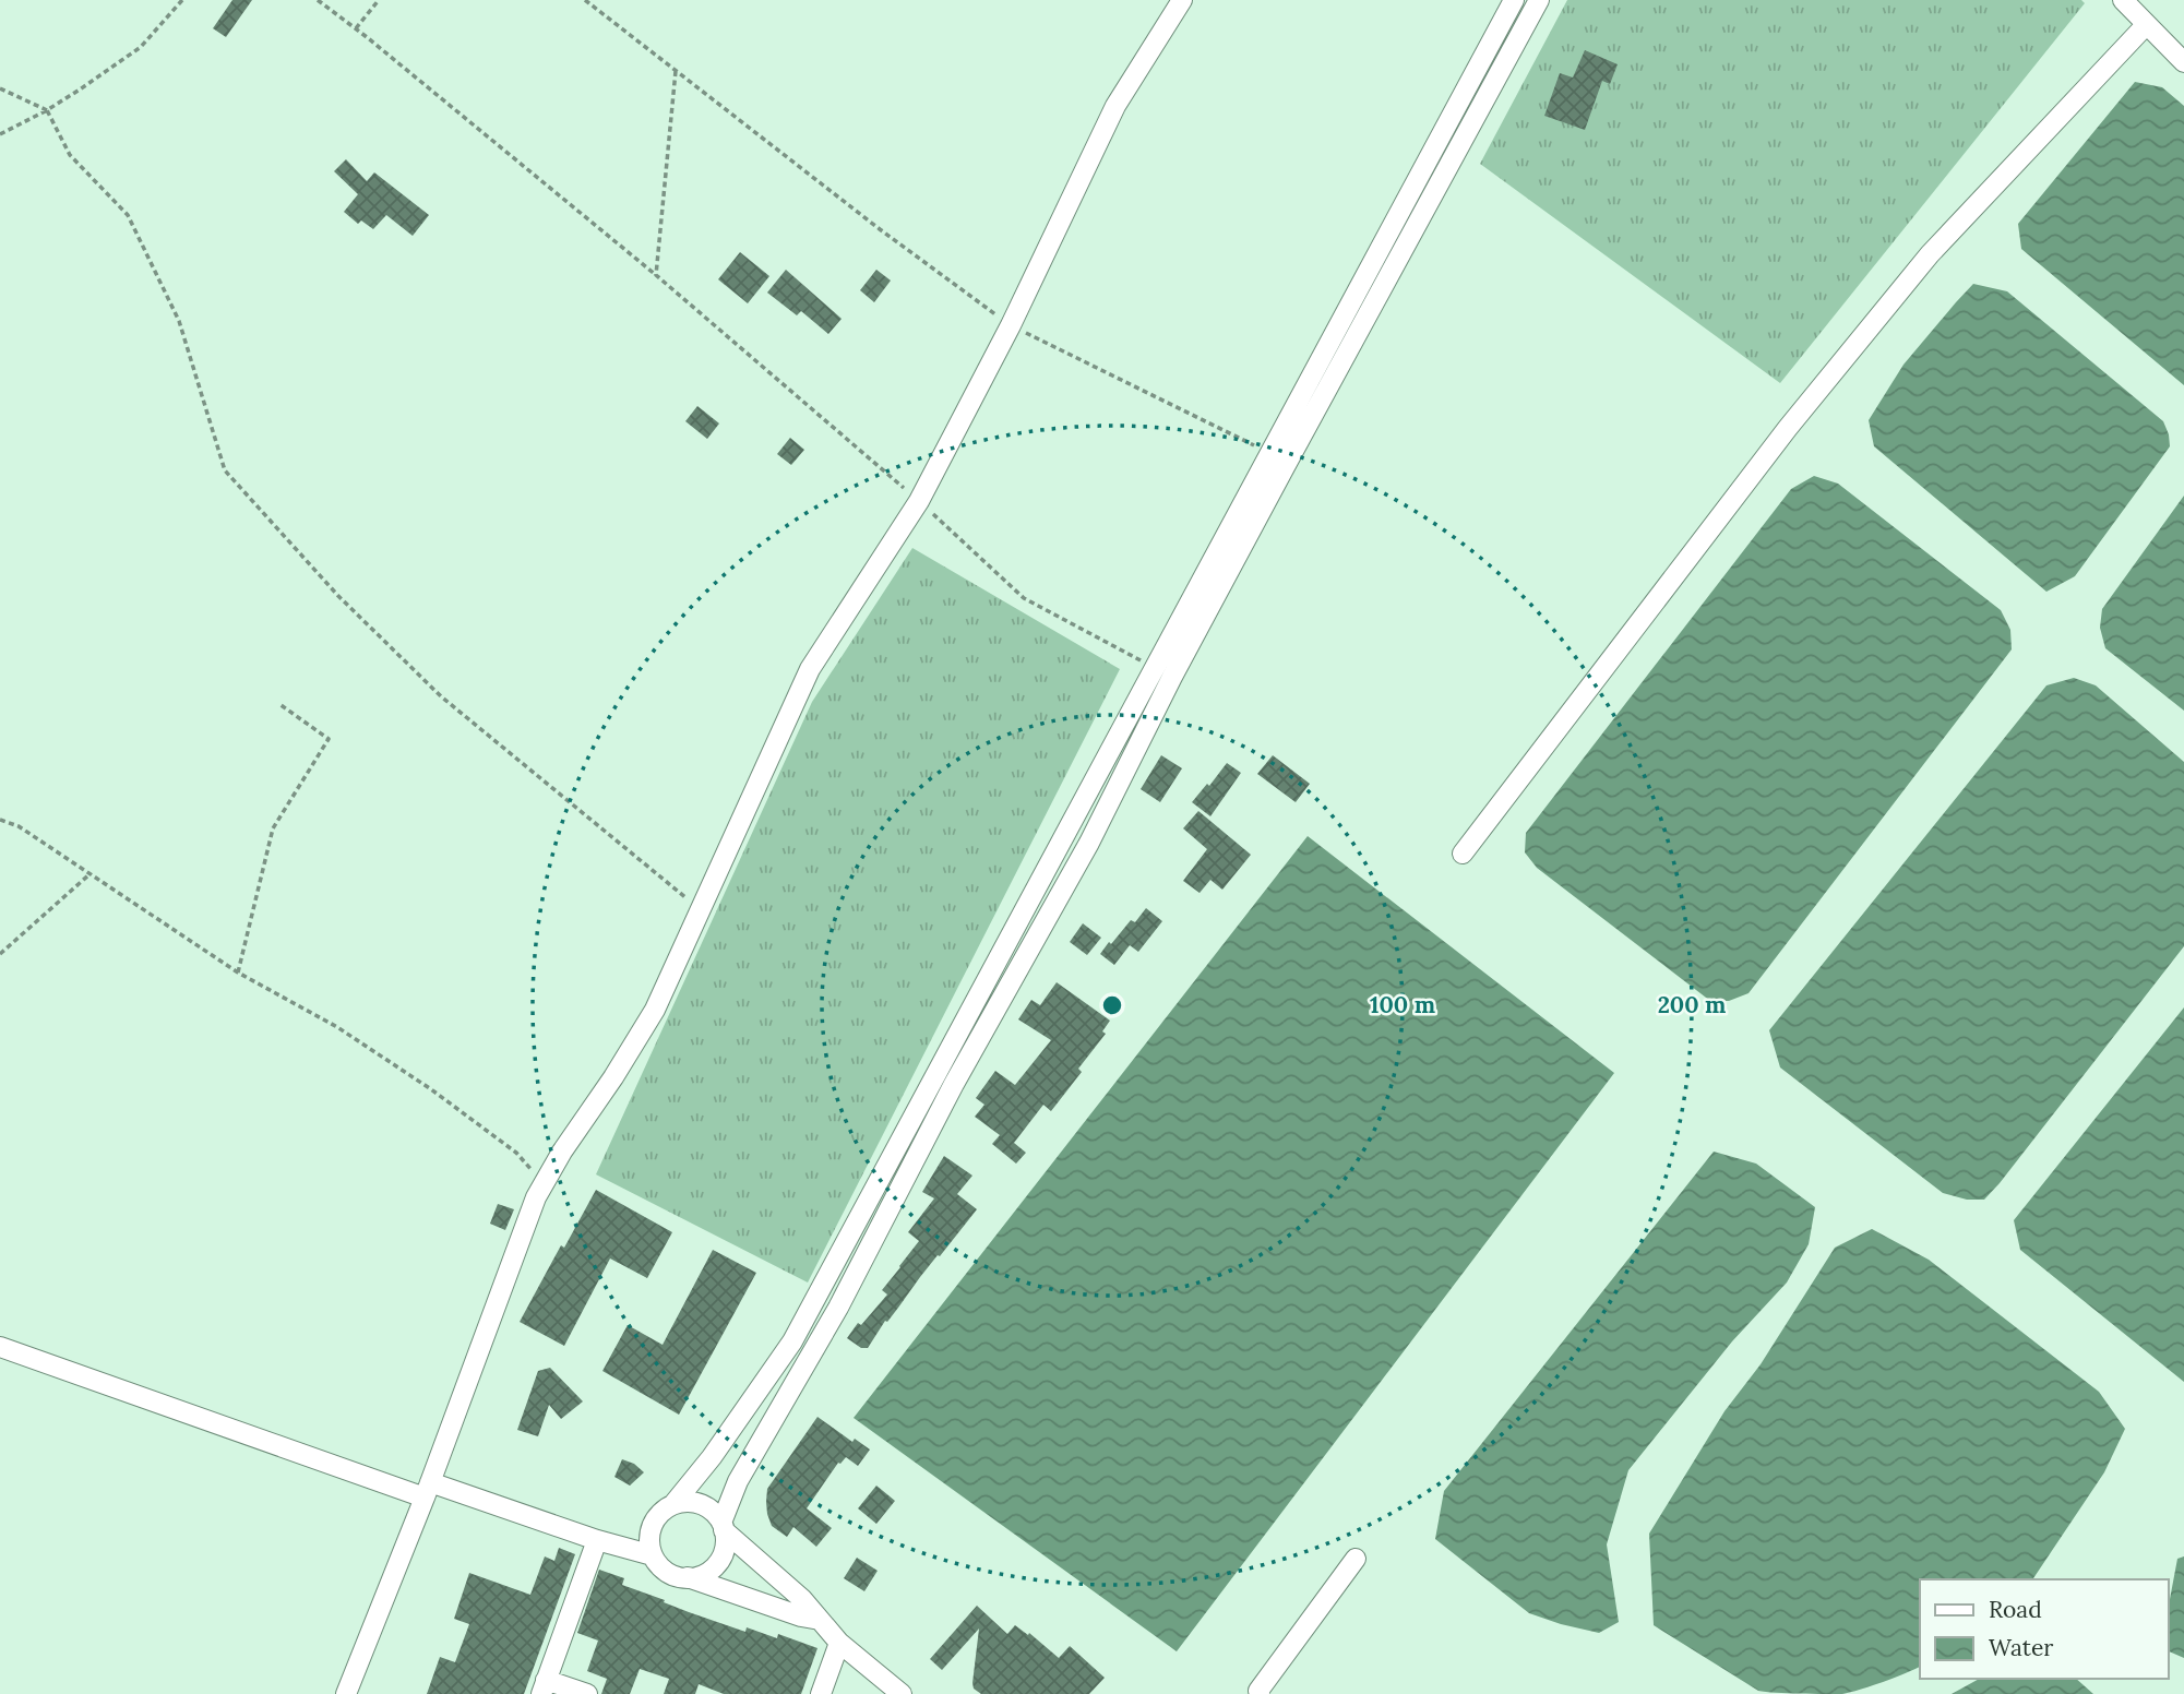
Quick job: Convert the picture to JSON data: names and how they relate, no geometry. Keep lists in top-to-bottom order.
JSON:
{
  "legend": ["Road", "Water"],
  "rings": ["100 m", "200 m"]
}
